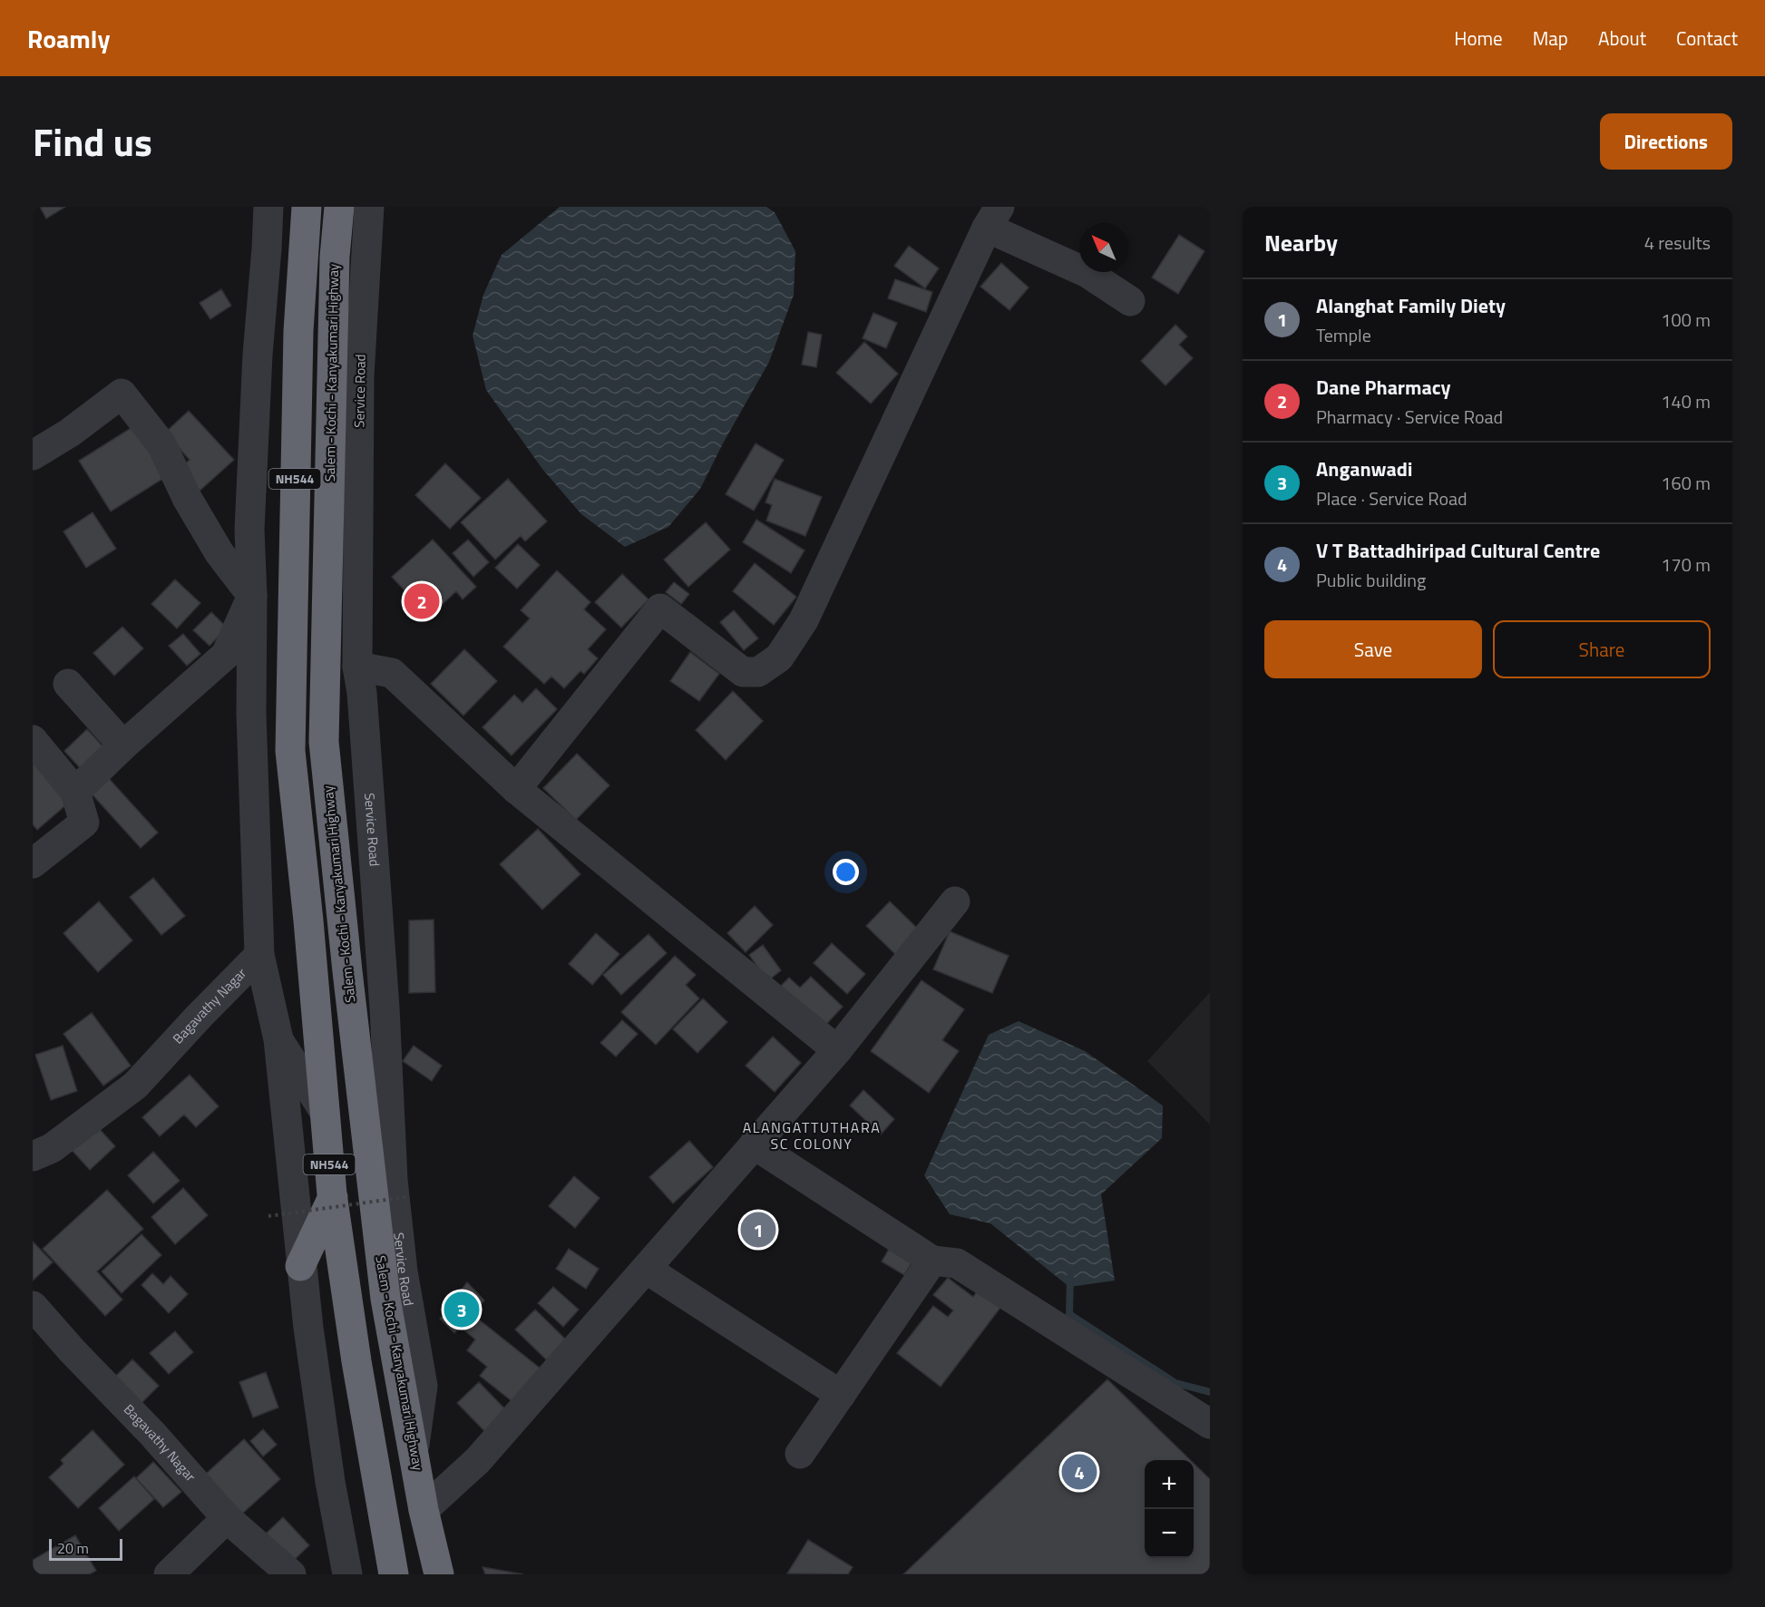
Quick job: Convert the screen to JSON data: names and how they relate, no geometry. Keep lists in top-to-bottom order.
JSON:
{
  "streets": {
    "highway": ["Salem - Kochi - Kanyakumari Highway", "NH544"],
    "street": ["Service Road", "Bagavathy Nagar"]
  },
  "crossings": [
    ["Salem - Kochi - Kanyakumari Highway", "Service Road"]
  ],
  "districts": ["ALANGATTUTHARA SC COLONY"],
  "scale_bar": "20 m",
  "north": "top left",
  "page": {
    "header": "Roamly",
    "nav": [
      "Home",
      "Map",
      "About",
      "Contact"
    ],
    "title": "Find us",
    "buttons": [
      "Directions",
      ["Save", "Share"]
    ],
    "heading": ["Nearby", "4 results"],
    "list": [
      {
        "mark": "1",
        "name": "Alanghat Family Diety",
        "note": "Temple",
        "value": "100 m"
      },
      {
        "mark": "2",
        "name": "Dane Pharmacy",
        "note": "Pharmacy · Service Road",
        "value": "140 m"
      },
      {
        "mark": "3",
        "name": "Anganwadi",
        "note": "Place · Service Road",
        "value": "160 m"
      },
      {
        "mark": "4",
        "name": "V T Battadhiripad Cultural Centre",
        "note": "Public building",
        "value": "170 m"
      }
    ],
    "pins": [
      "2",
      "1",
      "3",
      "4"
    ],
    "map_buttons": ["+", "−"],
    "scale": "20 m"
  }
}
